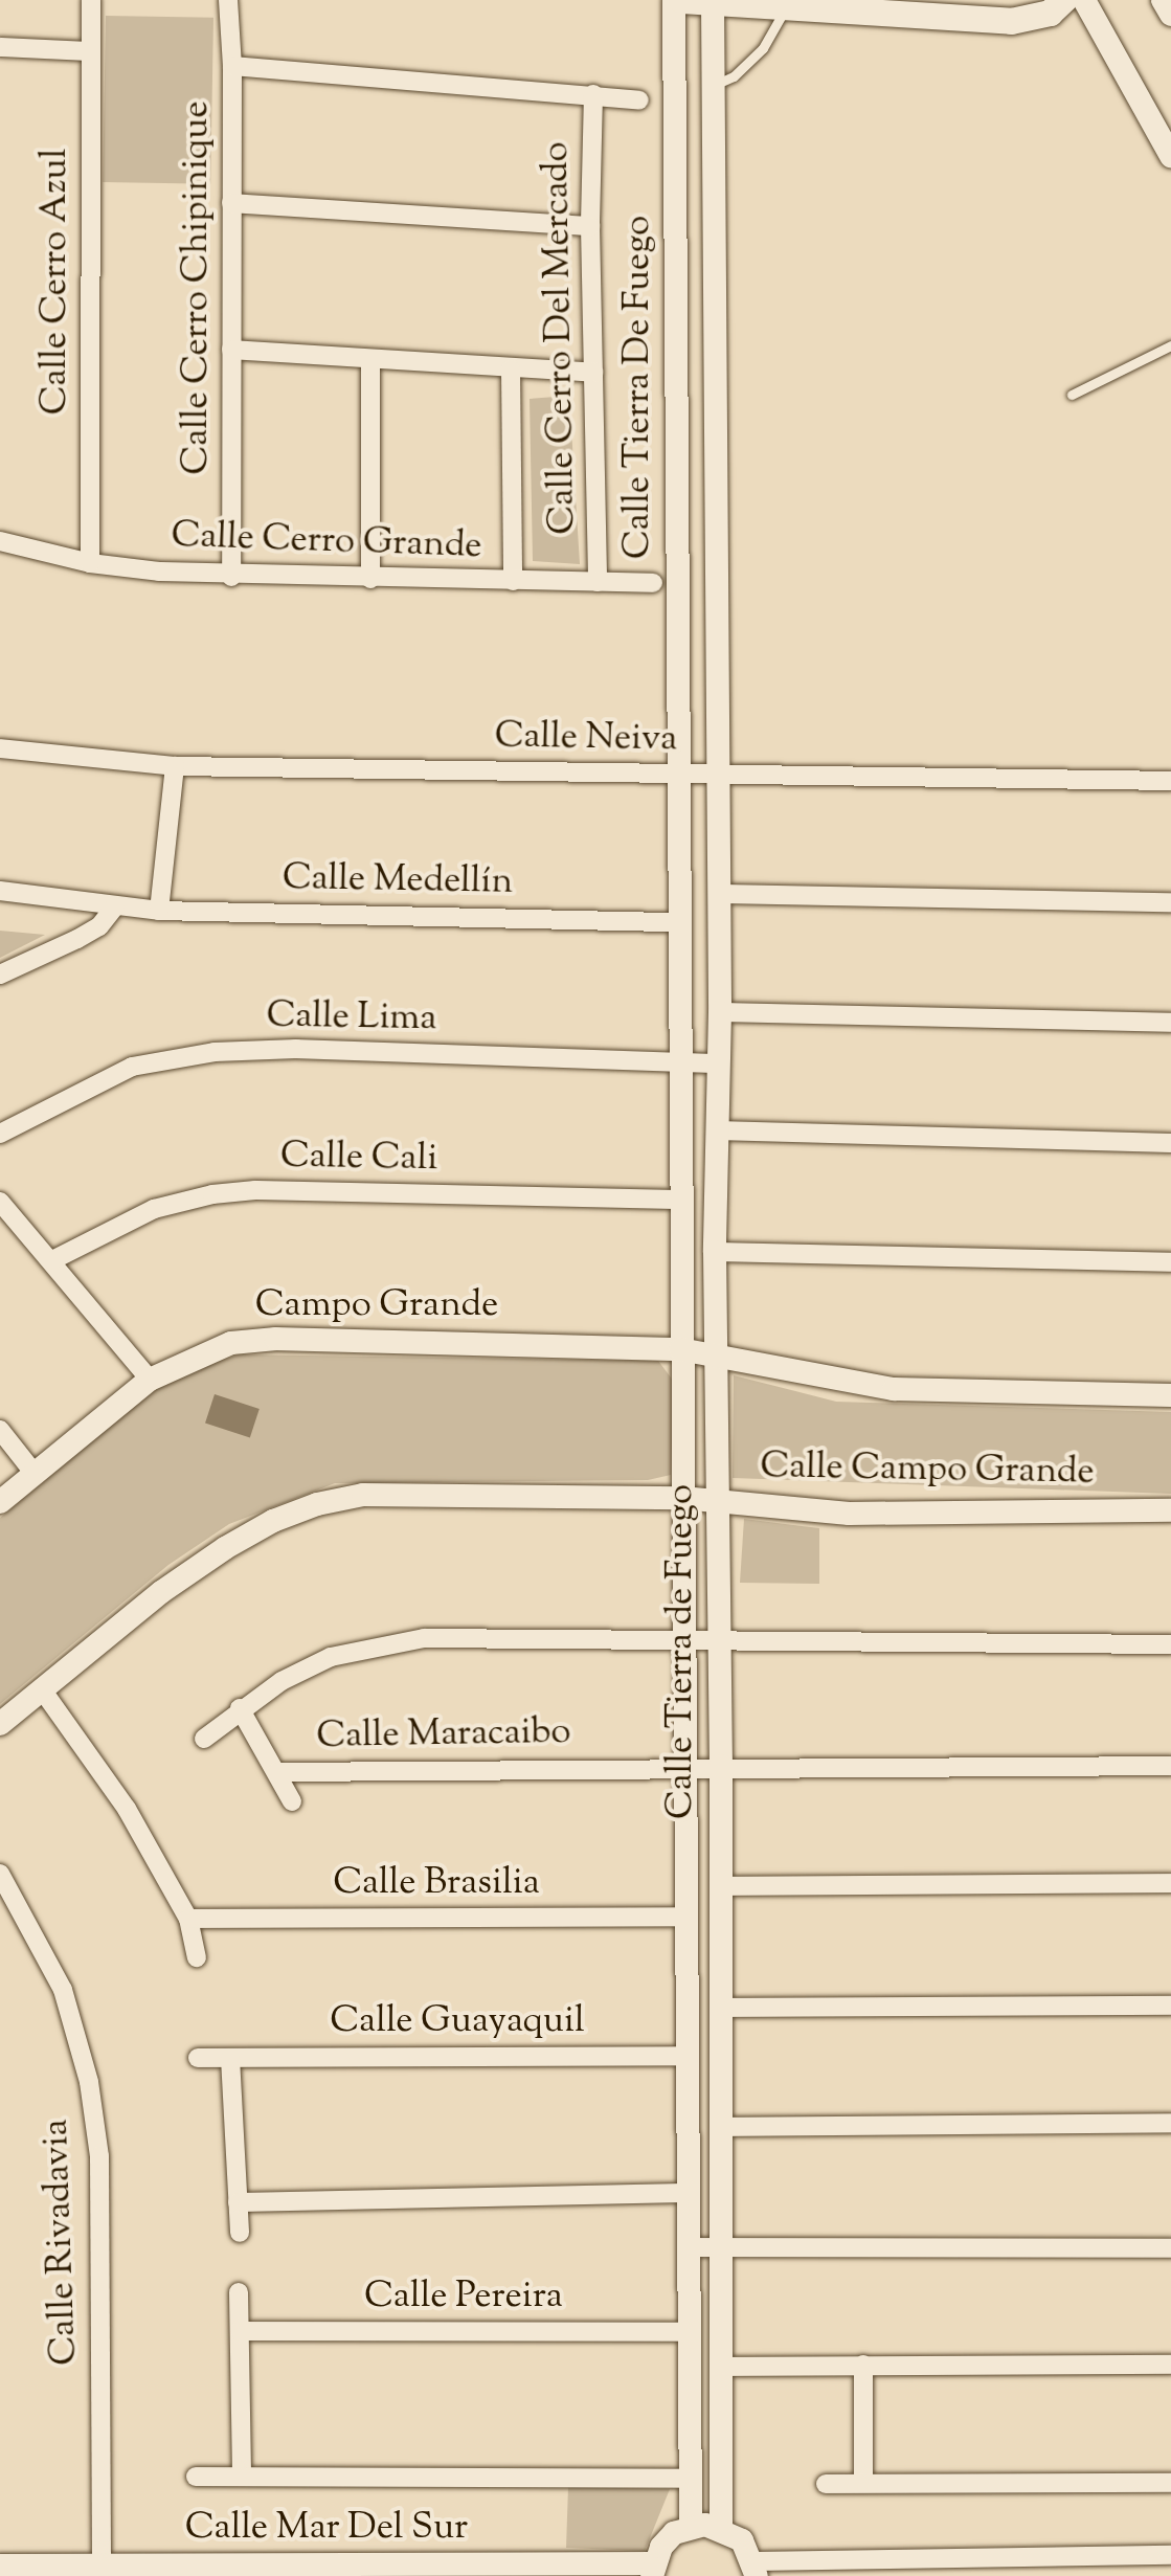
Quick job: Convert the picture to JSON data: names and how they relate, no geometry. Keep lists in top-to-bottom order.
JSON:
{
  "streets": {
    "street": [
      "Calle Cerro Azul",
      "Calle Cerro Chipinique",
      "Calle Cerro Del Mercado",
      "Calle Tierra De Fuego",
      "Calle Cerro Grande",
      "Calle Neiva",
      "Calle Medellín",
      "Calle Lima",
      "Calle Cali",
      "Campo Grande",
      "Calle Campo Grande",
      "Calle Tierra de Fuego",
      "Calle Maracaibo",
      "Calle Brasilia",
      "Calle Guayaquil",
      "Calle Rivadavia",
      "Calle Pereira",
      "Calle Mar Del Sur"
    ]
  },
  "crossings": [
    ["Calle Cerro Azul", "Calle Cerro Grande"],
    ["Calle Cerro Chipinique", "Calle Cerro Grande"],
    ["Calle Cerro Del Mercado", "Calle Cerro Grande"],
    ["Calle Tierra De Fuego", "Calle Neiva"],
    ["Calle Tierra De Fuego", "Calle Tierra de Fuego"],
    ["Calle Neiva", "Calle Tierra de Fuego"],
    ["Calle Medellín", "Calle Tierra de Fuego"],
    ["Calle Lima", "Calle Tierra de Fuego"],
    ["Calle Cali", "Calle Tierra de Fuego"],
    ["Campo Grande", "Calle Tierra de Fuego"],
    ["Calle Campo Grande", "Calle Tierra de Fuego"],
    ["Calle Tierra de Fuego", "Calle Maracaibo"],
    ["Calle Tierra de Fuego", "Calle Brasilia"],
    ["Calle Tierra de Fuego", "Calle Guayaquil"],
    ["Calle Tierra de Fuego", "Calle Pereira"],
    ["Calle Rivadavia", "Calle Mar Del Sur"]
  ]
}
